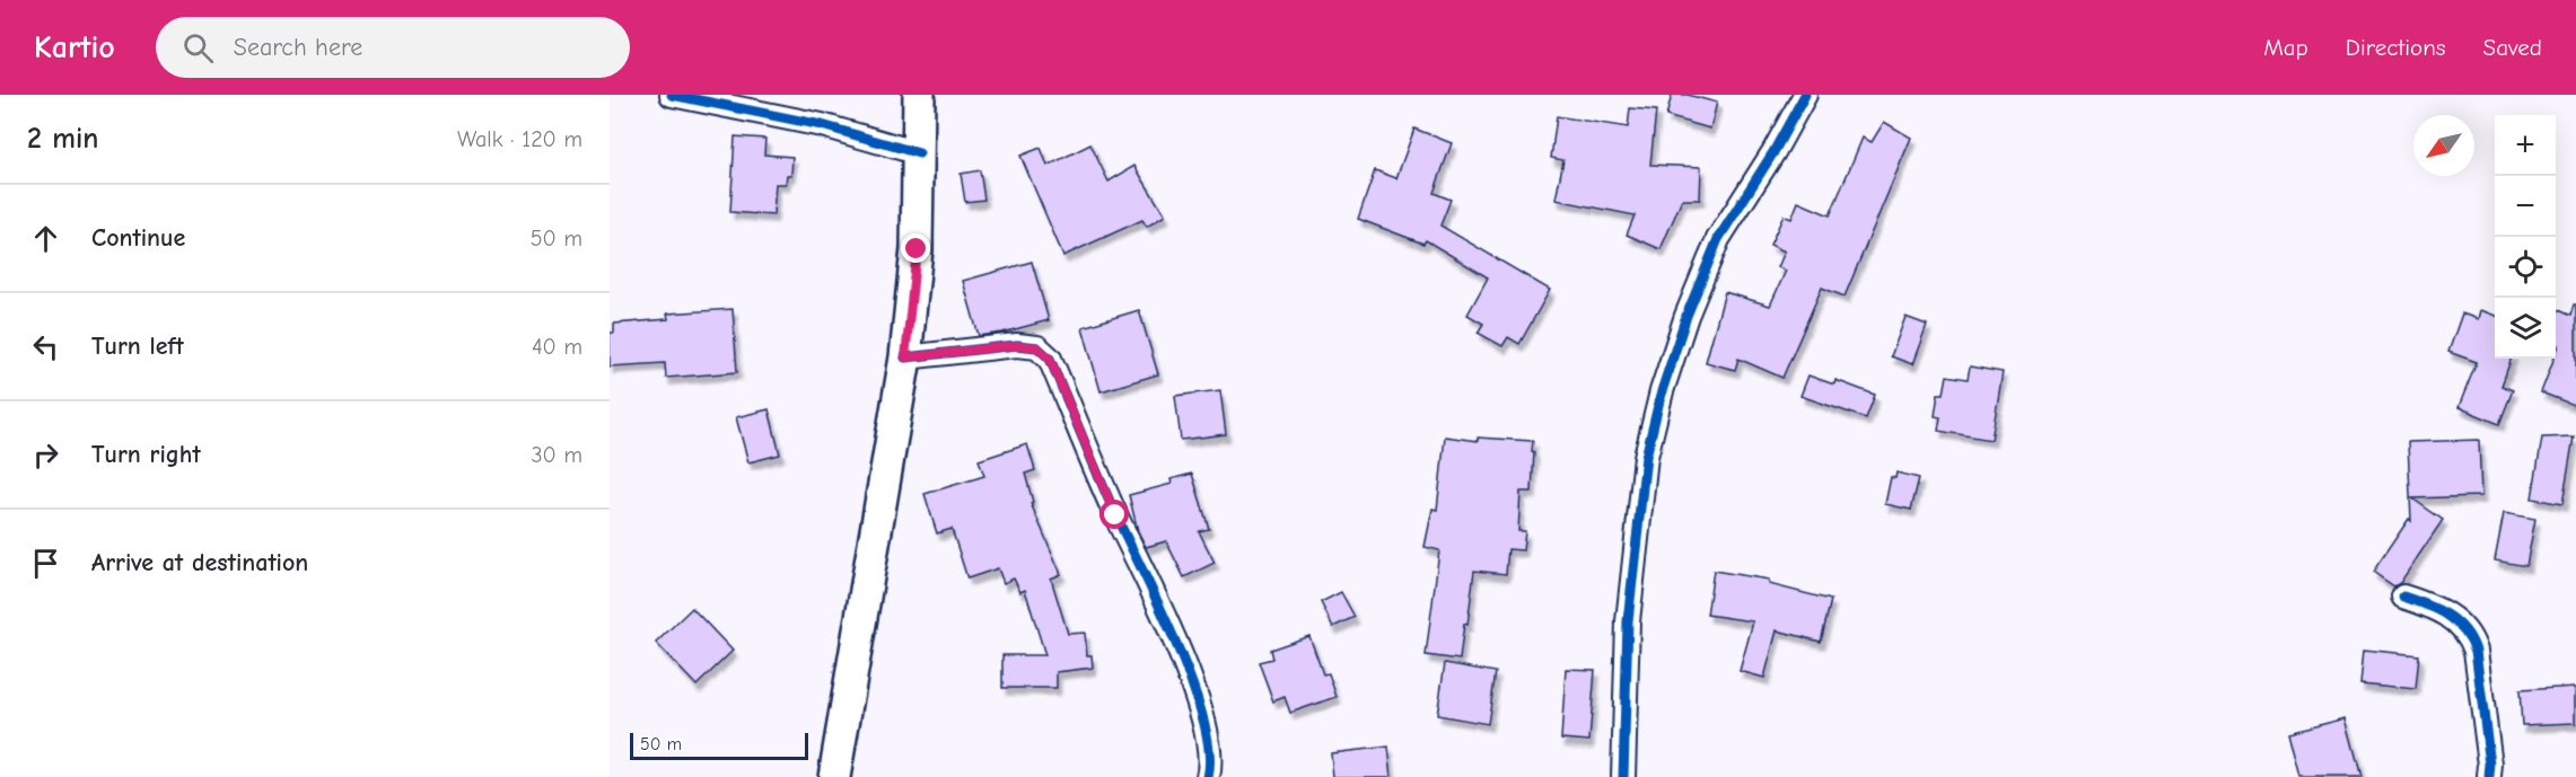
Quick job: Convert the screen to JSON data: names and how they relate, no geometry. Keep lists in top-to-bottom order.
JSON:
{
  "scale_bar": "50 m",
  "north": "bottom left",
  "page": {
    "header": "Kartio",
    "search": "Search here",
    "nav": ["Map", "Directions", "Saved"],
    "heading": ["2 min", "Walk · 120 m"],
    "map_buttons": ["+", "−"],
    "list": [
      ["Continue", "50 m"],
      ["Turn left", "40 m"],
      ["Turn right", "30 m"],
      "Arrive at destination"
    ],
    "scale": "50 m"
  }
}
